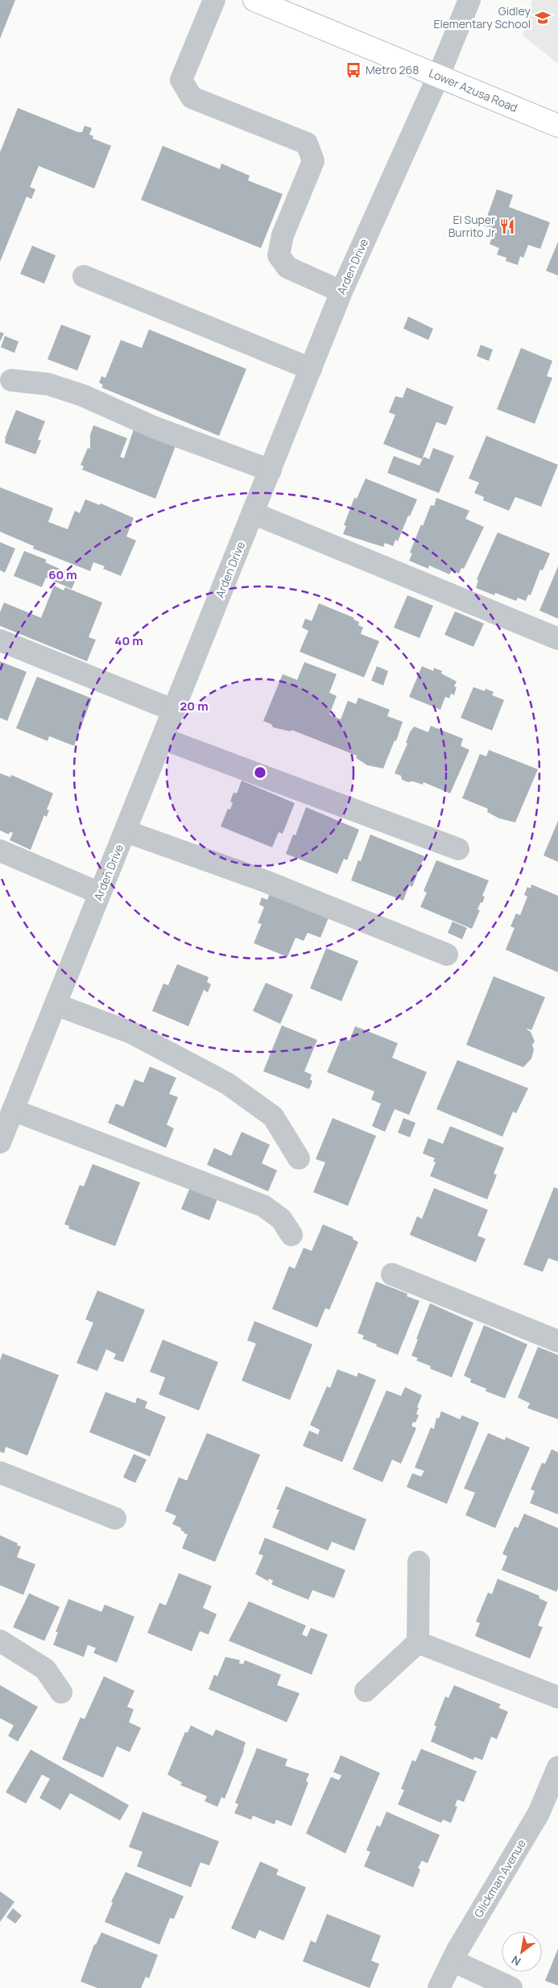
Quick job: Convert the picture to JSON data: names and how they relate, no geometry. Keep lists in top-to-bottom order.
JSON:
{
  "streets": {
    "main road": ["Lower Azusa Road"],
    "street": ["Arden Drive", "Glickman Avenue"]
  },
  "crossings": [
    ["Lower Azusa Road", "Arden Drive"]
  ],
  "places": {
    "school or university": ["Gidley Elementary School"],
    "bus stop": ["Metro 268"],
    "restaurant": ["El Super Burrito Jr"]
  },
  "north": "bottom left",
  "rings": ["60 m", "40 m", "20 m"]
}
